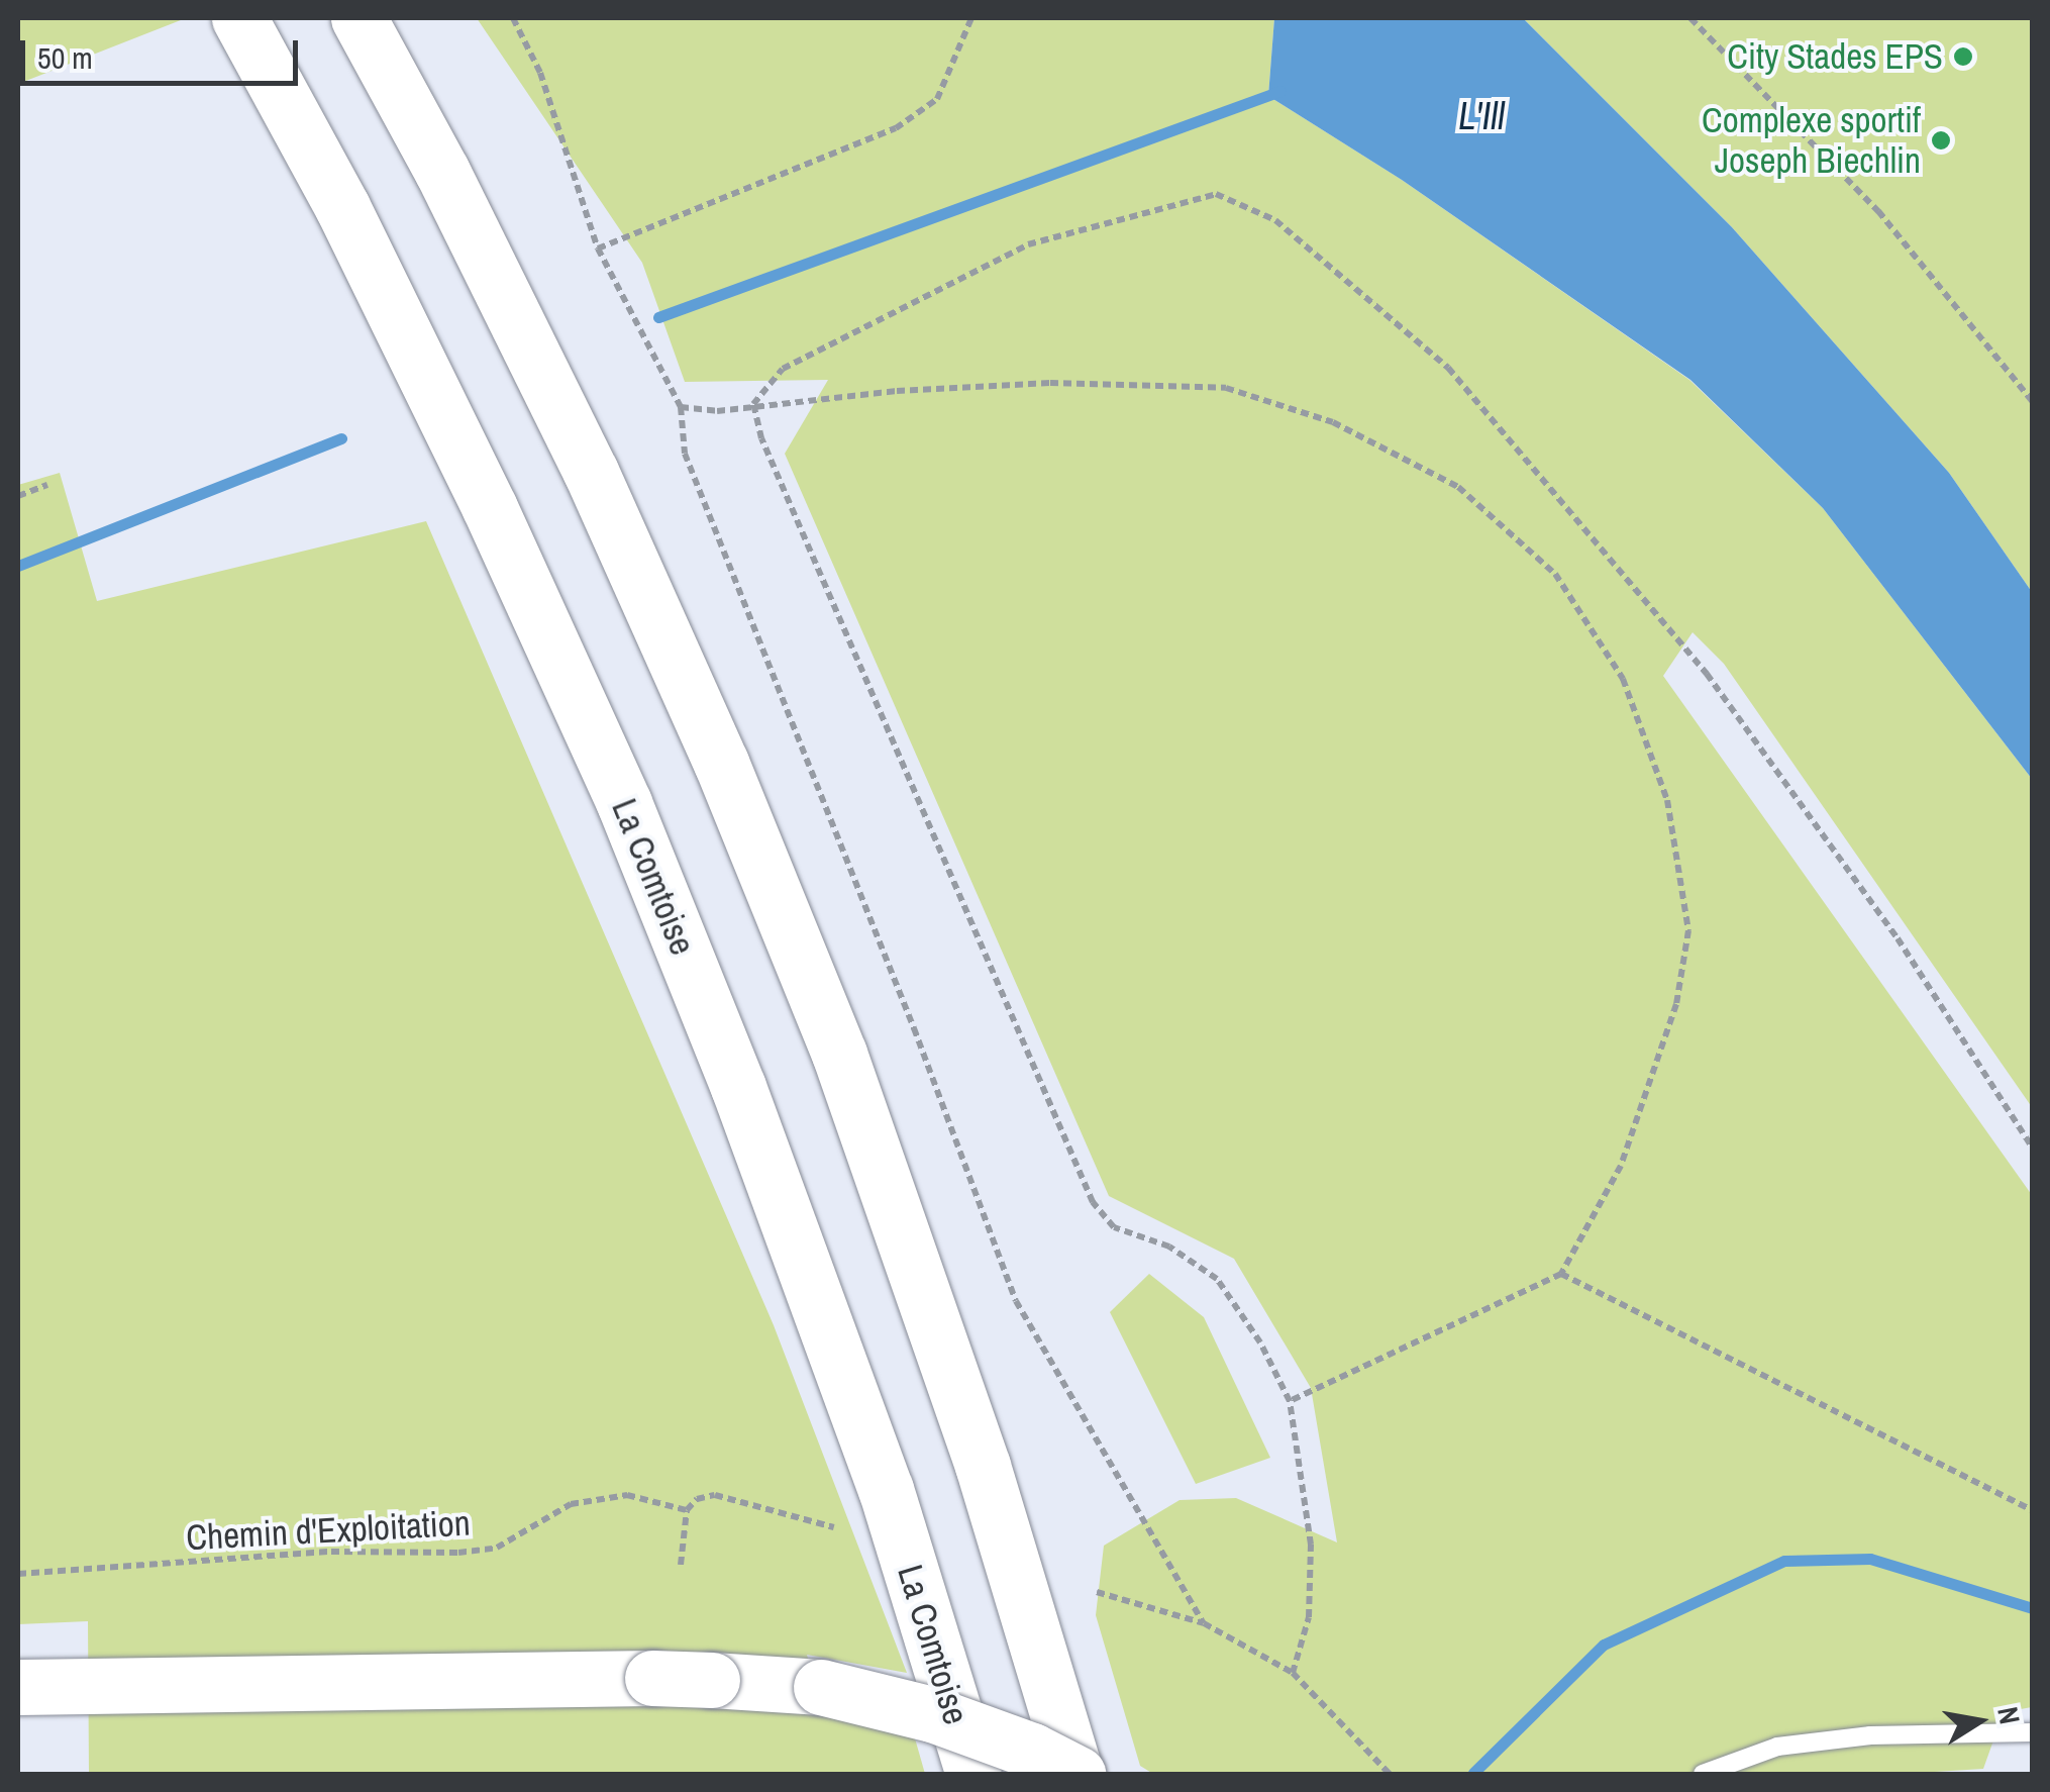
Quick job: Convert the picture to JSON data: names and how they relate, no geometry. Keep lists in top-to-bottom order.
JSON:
{
  "streets": {
    "highway": ["La Comtoise"],
    "path": ["Chemin d'Exploitation"]
  },
  "water": ["L'Ill"],
  "places": ["City Stades EPS", "Complexe sportif Joseph Biechlin"],
  "scale_bar": "50 m",
  "north": "right"
}
